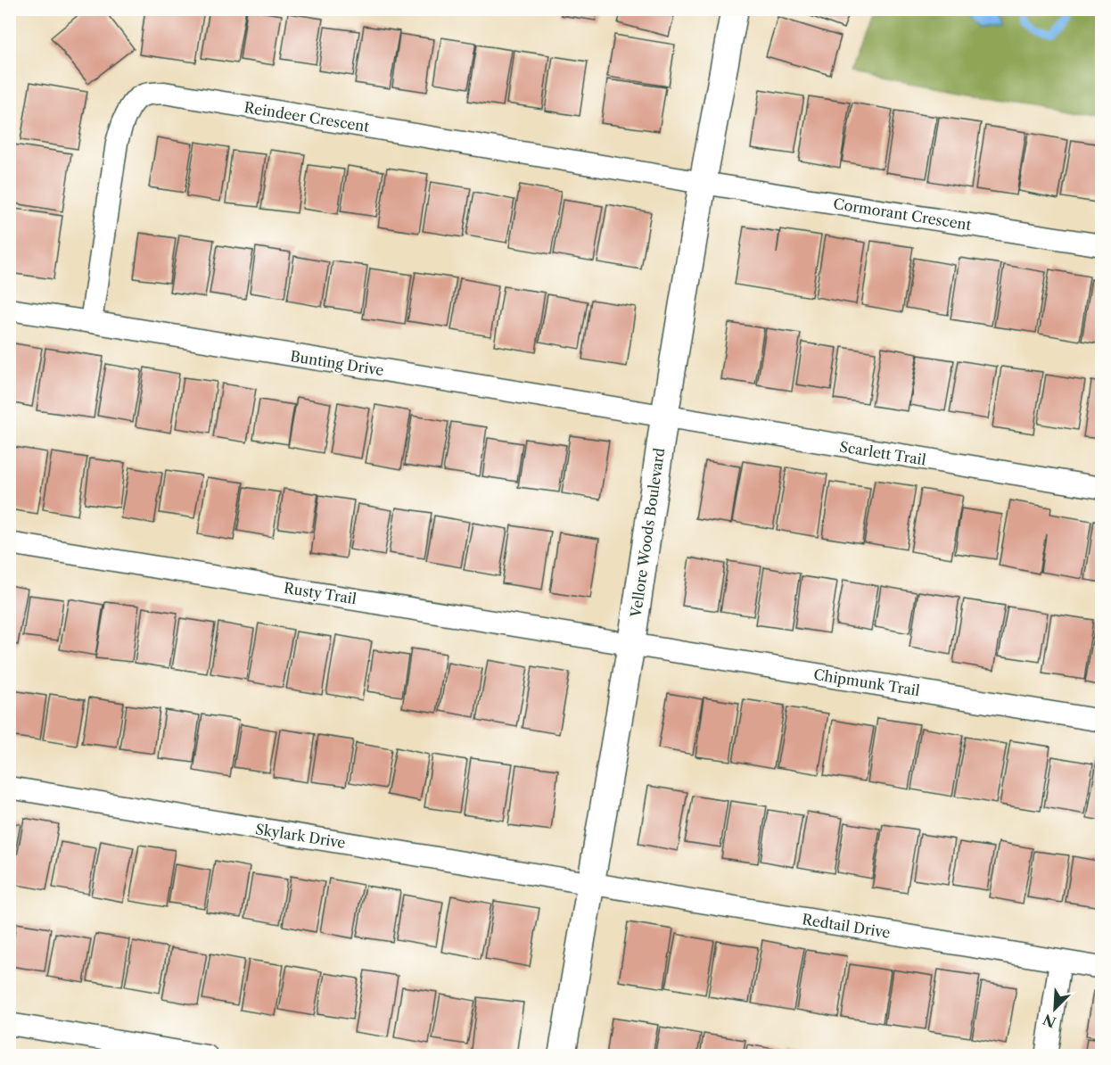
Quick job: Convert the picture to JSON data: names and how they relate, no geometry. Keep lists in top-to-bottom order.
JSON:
{
  "streets": {
    "street": [
      "Reindeer Crescent",
      "Cormorant Crescent",
      "Bunting Drive",
      "Scarlett Trail",
      "Vellore Woods Boulevard",
      "Rusty Trail",
      "Chipmunk Trail",
      "Skylark Drive",
      "Redtail Drive"
    ]
  },
  "crossings": [
    ["Reindeer Crescent", "Cormorant Crescent"],
    ["Reindeer Crescent", "Bunting Drive"],
    ["Reindeer Crescent", "Vellore Woods Boulevard"],
    ["Cormorant Crescent", "Vellore Woods Boulevard"],
    ["Bunting Drive", "Scarlett Trail"],
    ["Bunting Drive", "Vellore Woods Boulevard"],
    ["Scarlett Trail", "Vellore Woods Boulevard"],
    ["Vellore Woods Boulevard", "Rusty Trail"],
    ["Vellore Woods Boulevard", "Chipmunk Trail"],
    ["Vellore Woods Boulevard", "Skylark Drive"],
    ["Vellore Woods Boulevard", "Redtail Drive"],
    ["Rusty Trail", "Chipmunk Trail"],
    ["Skylark Drive", "Redtail Drive"]
  ],
  "north": "bottom left"
}
